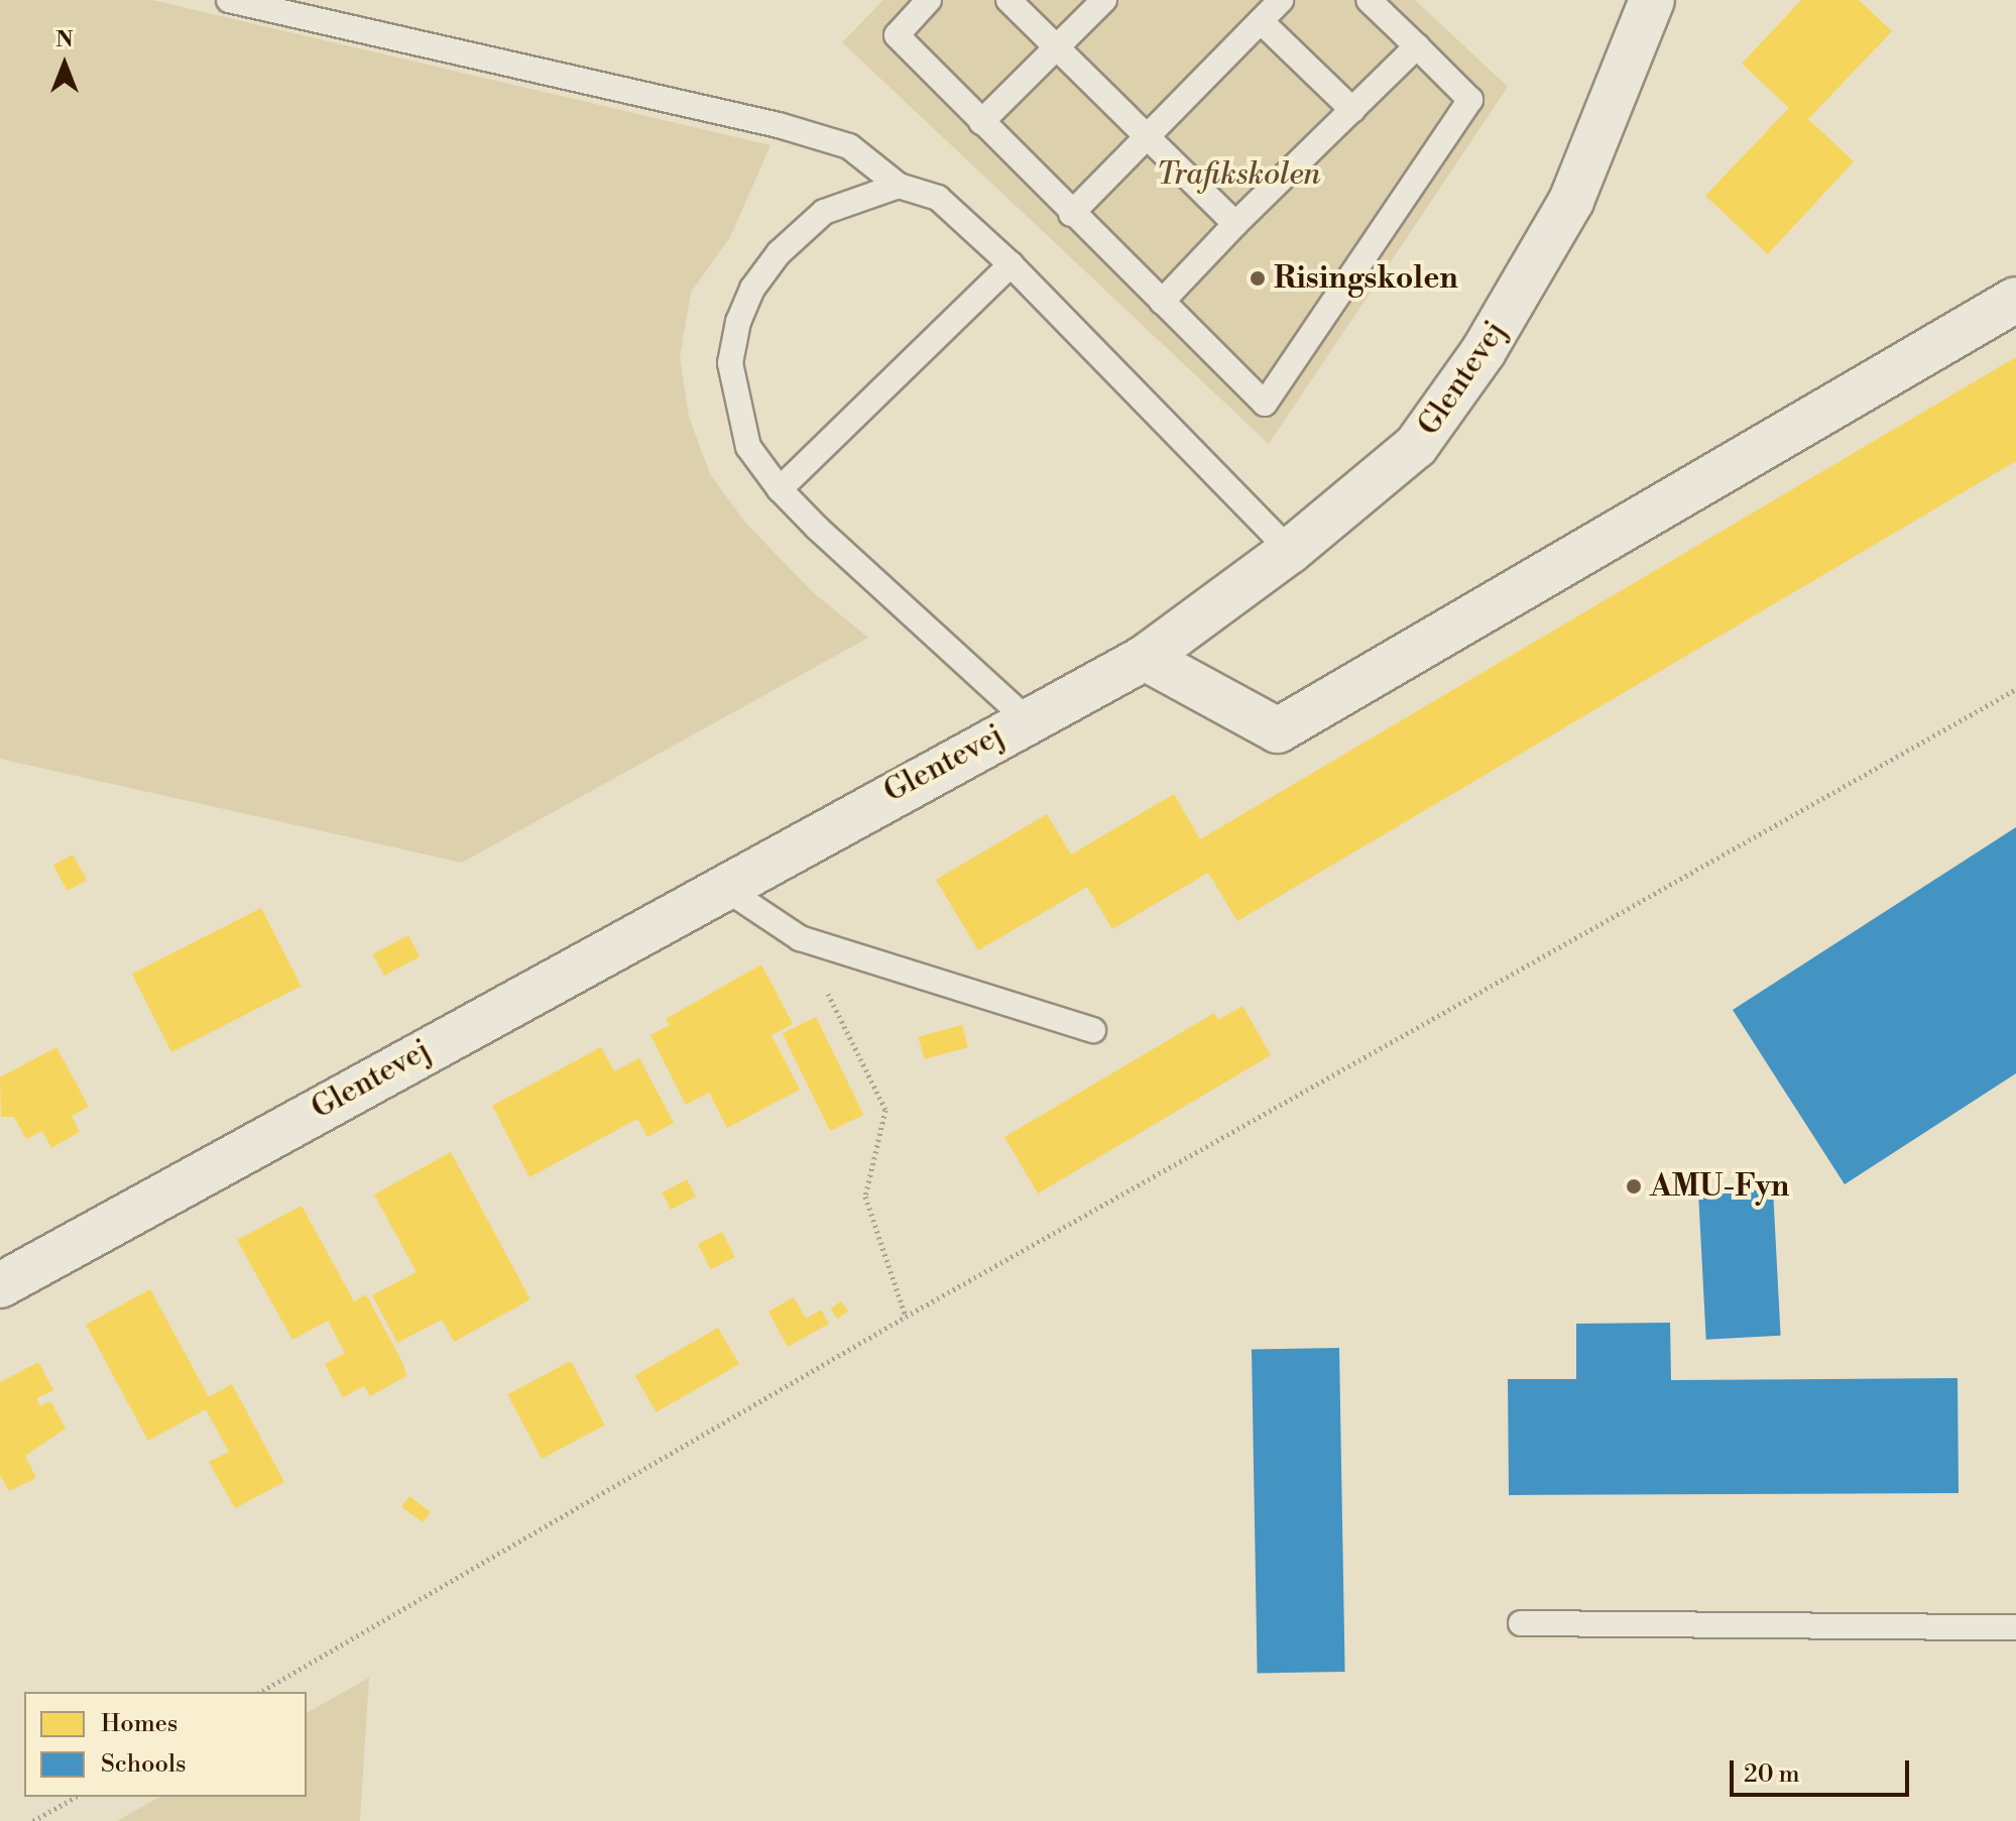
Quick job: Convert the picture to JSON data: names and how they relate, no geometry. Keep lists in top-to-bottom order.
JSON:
{
  "streets": {
    "street": ["Glentevej"]
  },
  "parks": ["Trafikskolen"],
  "places": ["Risingskolen", "AMU-Fyn"],
  "legend": ["Homes", "Schools"],
  "scale_bar": "20 m",
  "north": "top"
}
